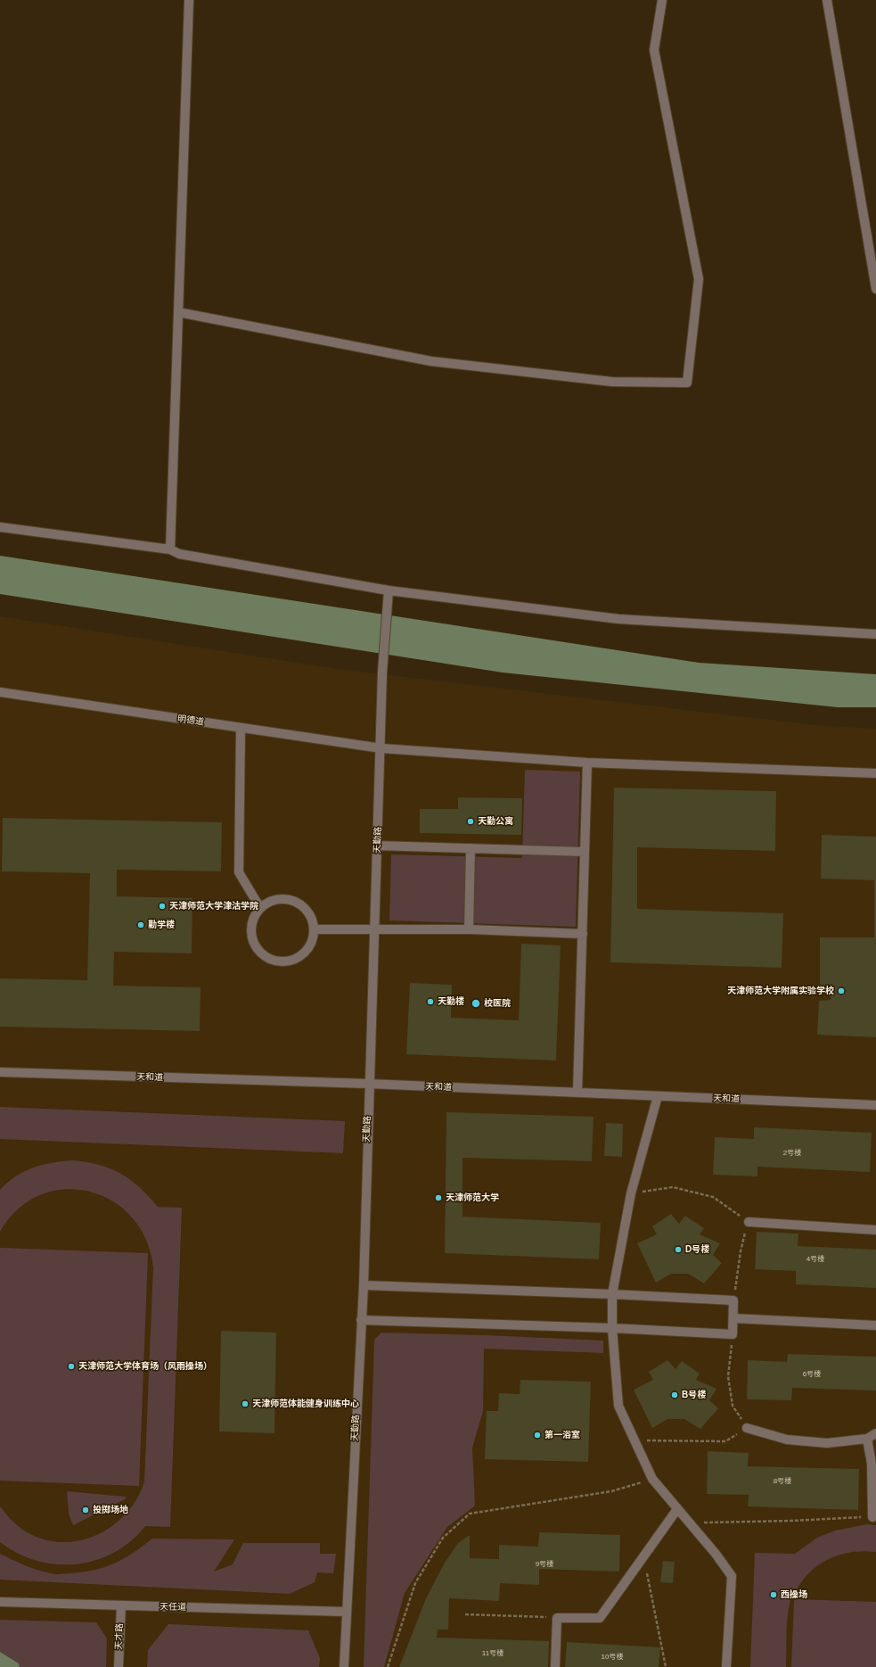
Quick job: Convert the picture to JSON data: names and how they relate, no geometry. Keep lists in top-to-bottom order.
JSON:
{
  "streets": {
    "street": [
      "明德道",
      "天勤路",
      "天和道",
      "天任道",
      "天才路"
    ]
  },
  "crossings": [
    ["明德道", "天勤路"],
    ["天勤路", "天和道"],
    ["天勤路", "天任道"],
    ["天任道", "天才路"]
  ],
  "places": [
    "天勤公寓",
    "天津师范大学津沽学院",
    "勤学楼",
    "天津师范大学附属实验学校",
    "天勤楼",
    "校医院",
    "天津师范大学",
    "D号楼",
    "天津师范大学体育场（风雨操场）",
    "B号楼",
    "天津师范体能健身训练中心",
    "第一浴室",
    "投掷场地",
    "西操场"
  ],
  "house_numbers": [
    "2号楼",
    "4号楼",
    "6号楼",
    "8号楼",
    "9号楼",
    "11号楼",
    "10号楼"
  ]
}
